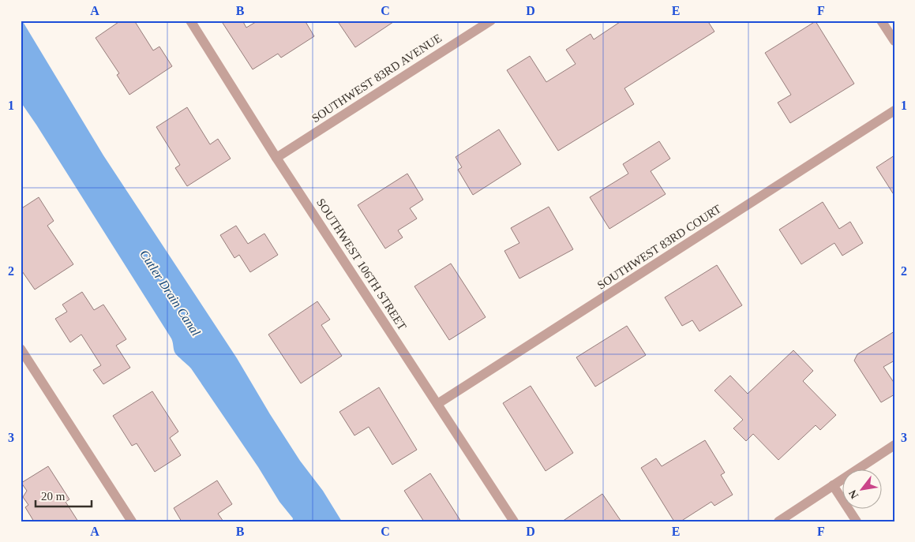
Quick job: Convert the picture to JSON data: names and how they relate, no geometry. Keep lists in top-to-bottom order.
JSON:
{
  "streets": {
    "street": ["SOUTHWEST 83RD AVENUE", "SOUTHWEST 83RD COURT", "SOUTHWEST 106TH STREET"]
  },
  "crossings": [
    ["SOUTHWEST 83RD AVENUE", "SOUTHWEST 106TH STREET"],
    ["SOUTHWEST 83RD COURT", "SOUTHWEST 106TH STREET"]
  ],
  "water": ["Cutler Drain Canal"],
  "scale_bar": "20 m",
  "north": "bottom left",
  "grid": {
    "columns": [
      "A",
      "B",
      "C",
      "D",
      "E",
      "F"
    ],
    "rows": ["1", "2", "3"]
  }
}
